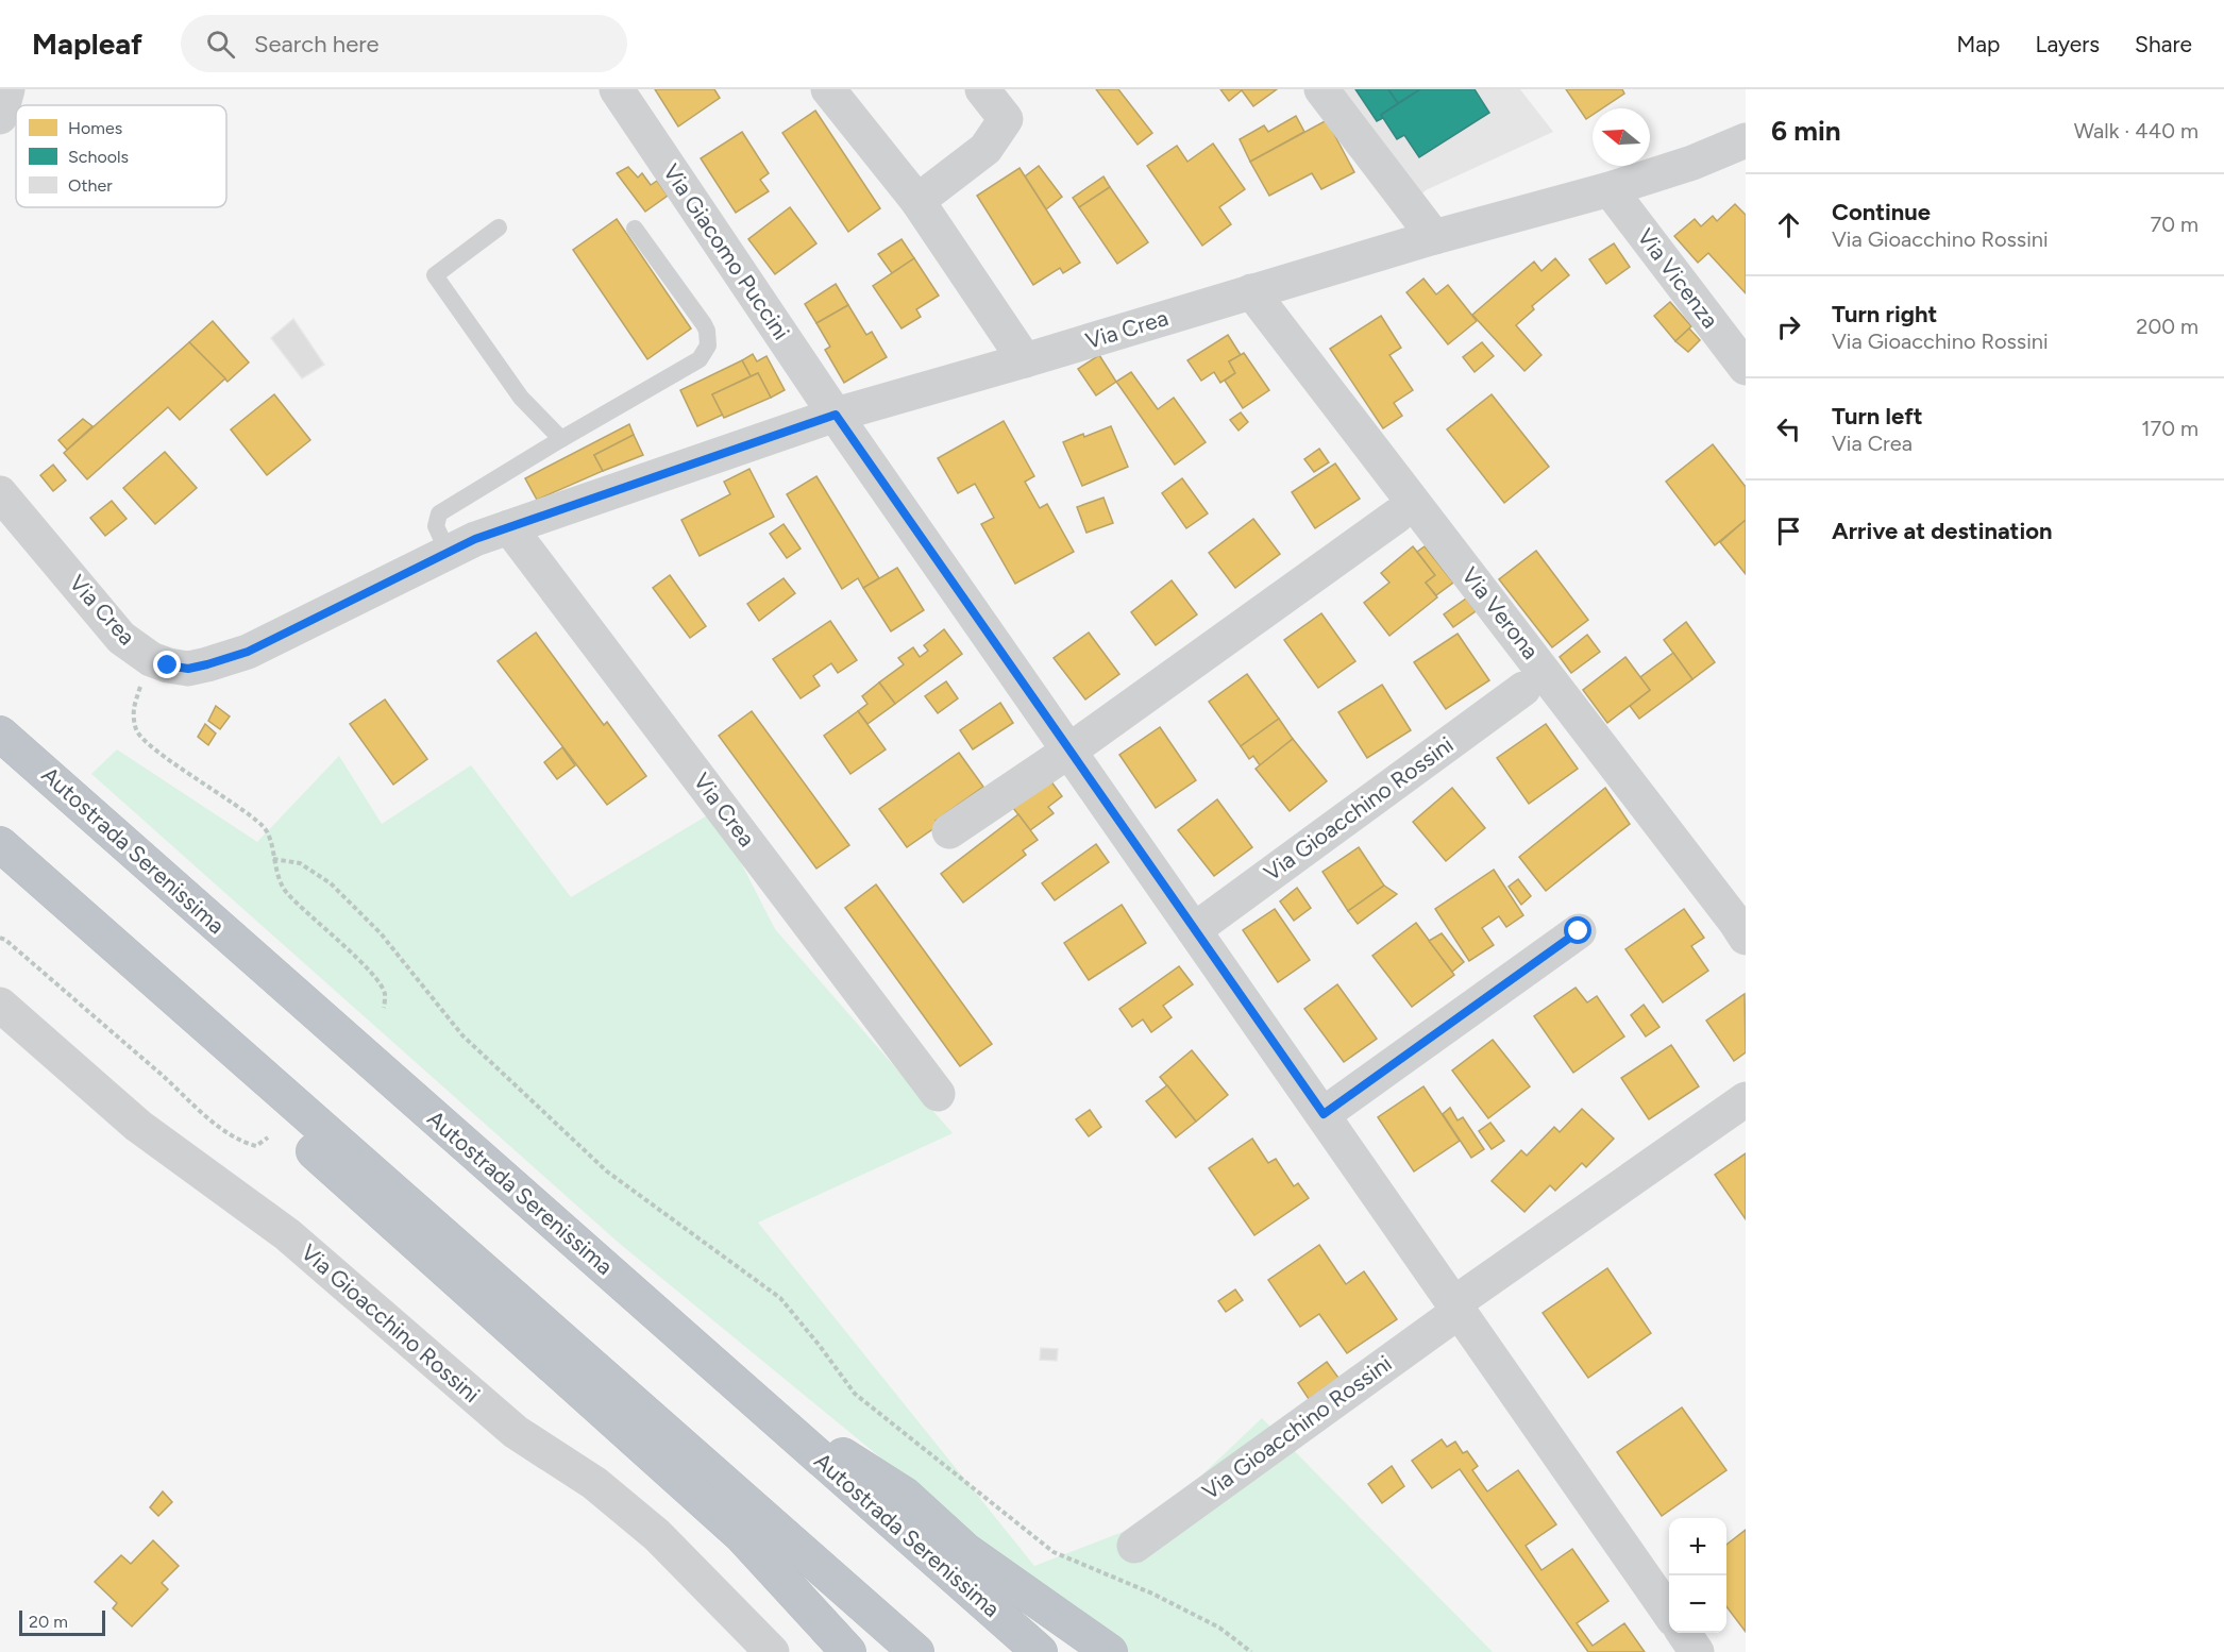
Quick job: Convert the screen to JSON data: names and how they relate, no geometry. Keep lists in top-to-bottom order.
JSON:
{
  "streets": {
    "highway": ["Autostrada Serenissima"],
    "street": [
      "Via Giacomo Puccini",
      "Via Vicenza",
      "Via Crea",
      "Via Verona",
      "Via Gioacchino Rossini"
    ]
  },
  "crossings": [
    ["Via Giacomo Puccini", "Via Crea"],
    ["Via Vicenza", "Via Crea"],
    ["Via Crea", "Via Verona"]
  ],
  "legend": ["Homes", "Schools", "Other"],
  "scale_bar": "20 m",
  "north": "left",
  "page": {
    "header": "Mapleaf",
    "search": "Search here",
    "nav": ["Map", "Layers", "Share"],
    "heading": ["6 min", "Walk · 440 m"],
    "list": [
      ["Continue", "Via Gioacchino Rossini", "70 m"],
      ["Turn right", "Via Gioacchino Rossini", "200 m"],
      ["Turn left", "Via Crea", "170 m"],
      "Arrive at destination"
    ],
    "map_buttons": ["+", "−"],
    "scale": "20 m"
  }
}
